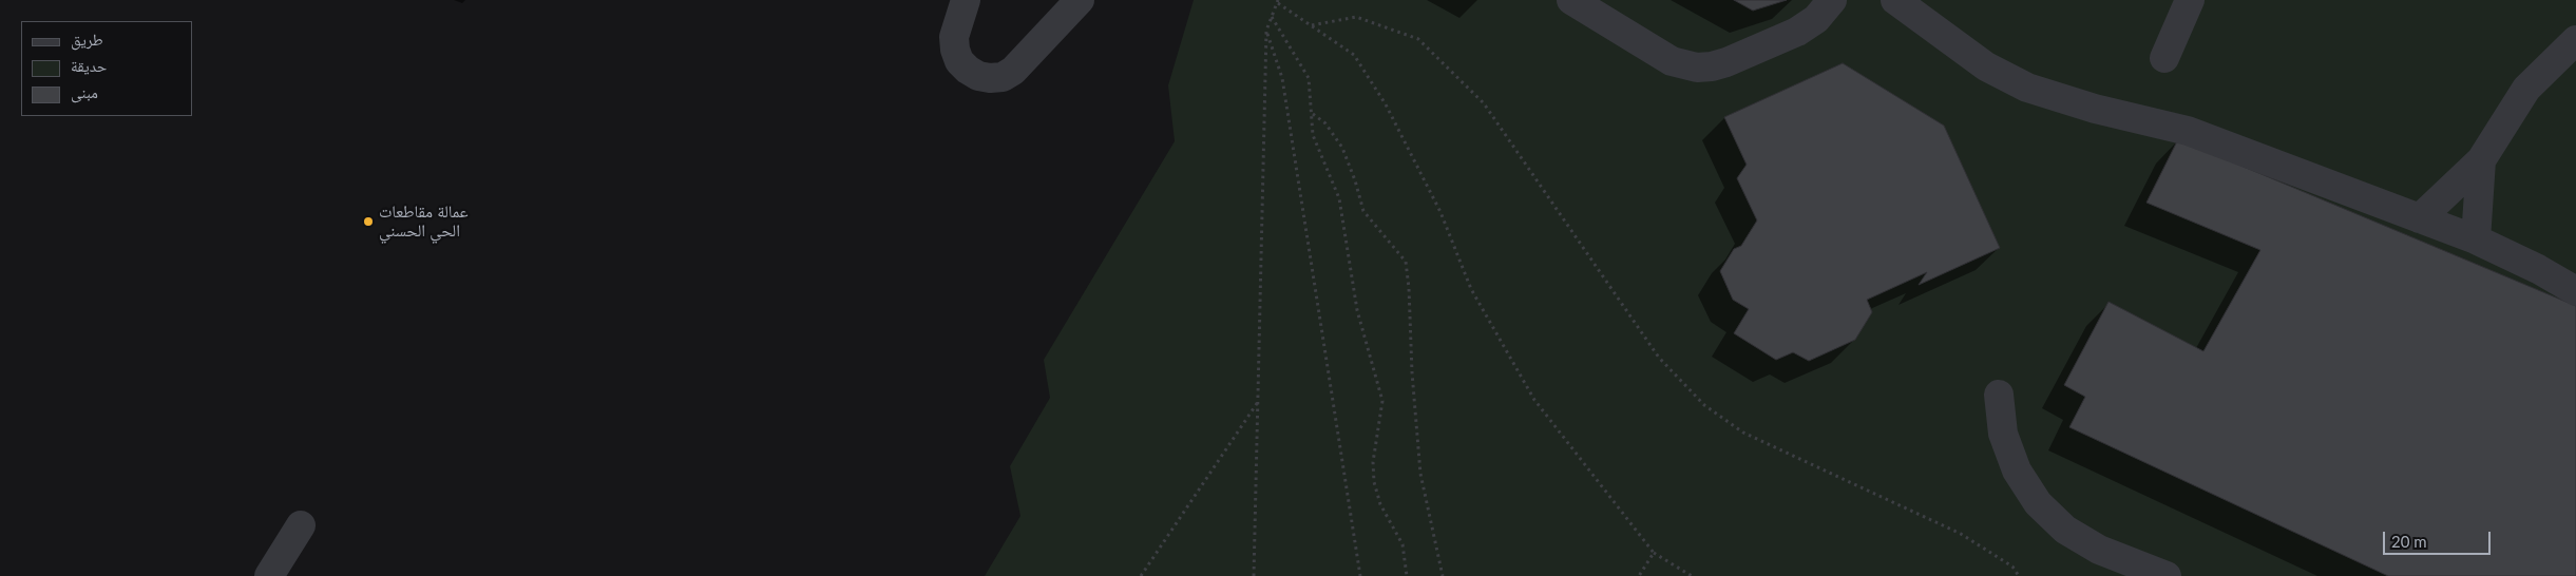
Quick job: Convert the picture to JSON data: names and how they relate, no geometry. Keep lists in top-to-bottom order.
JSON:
{
  "places": ["عمالة مقاطعات الحي الحسني"],
  "legend": ["طريق", "حديقة", "مبنى"],
  "scale_bar": "20 m"
}
